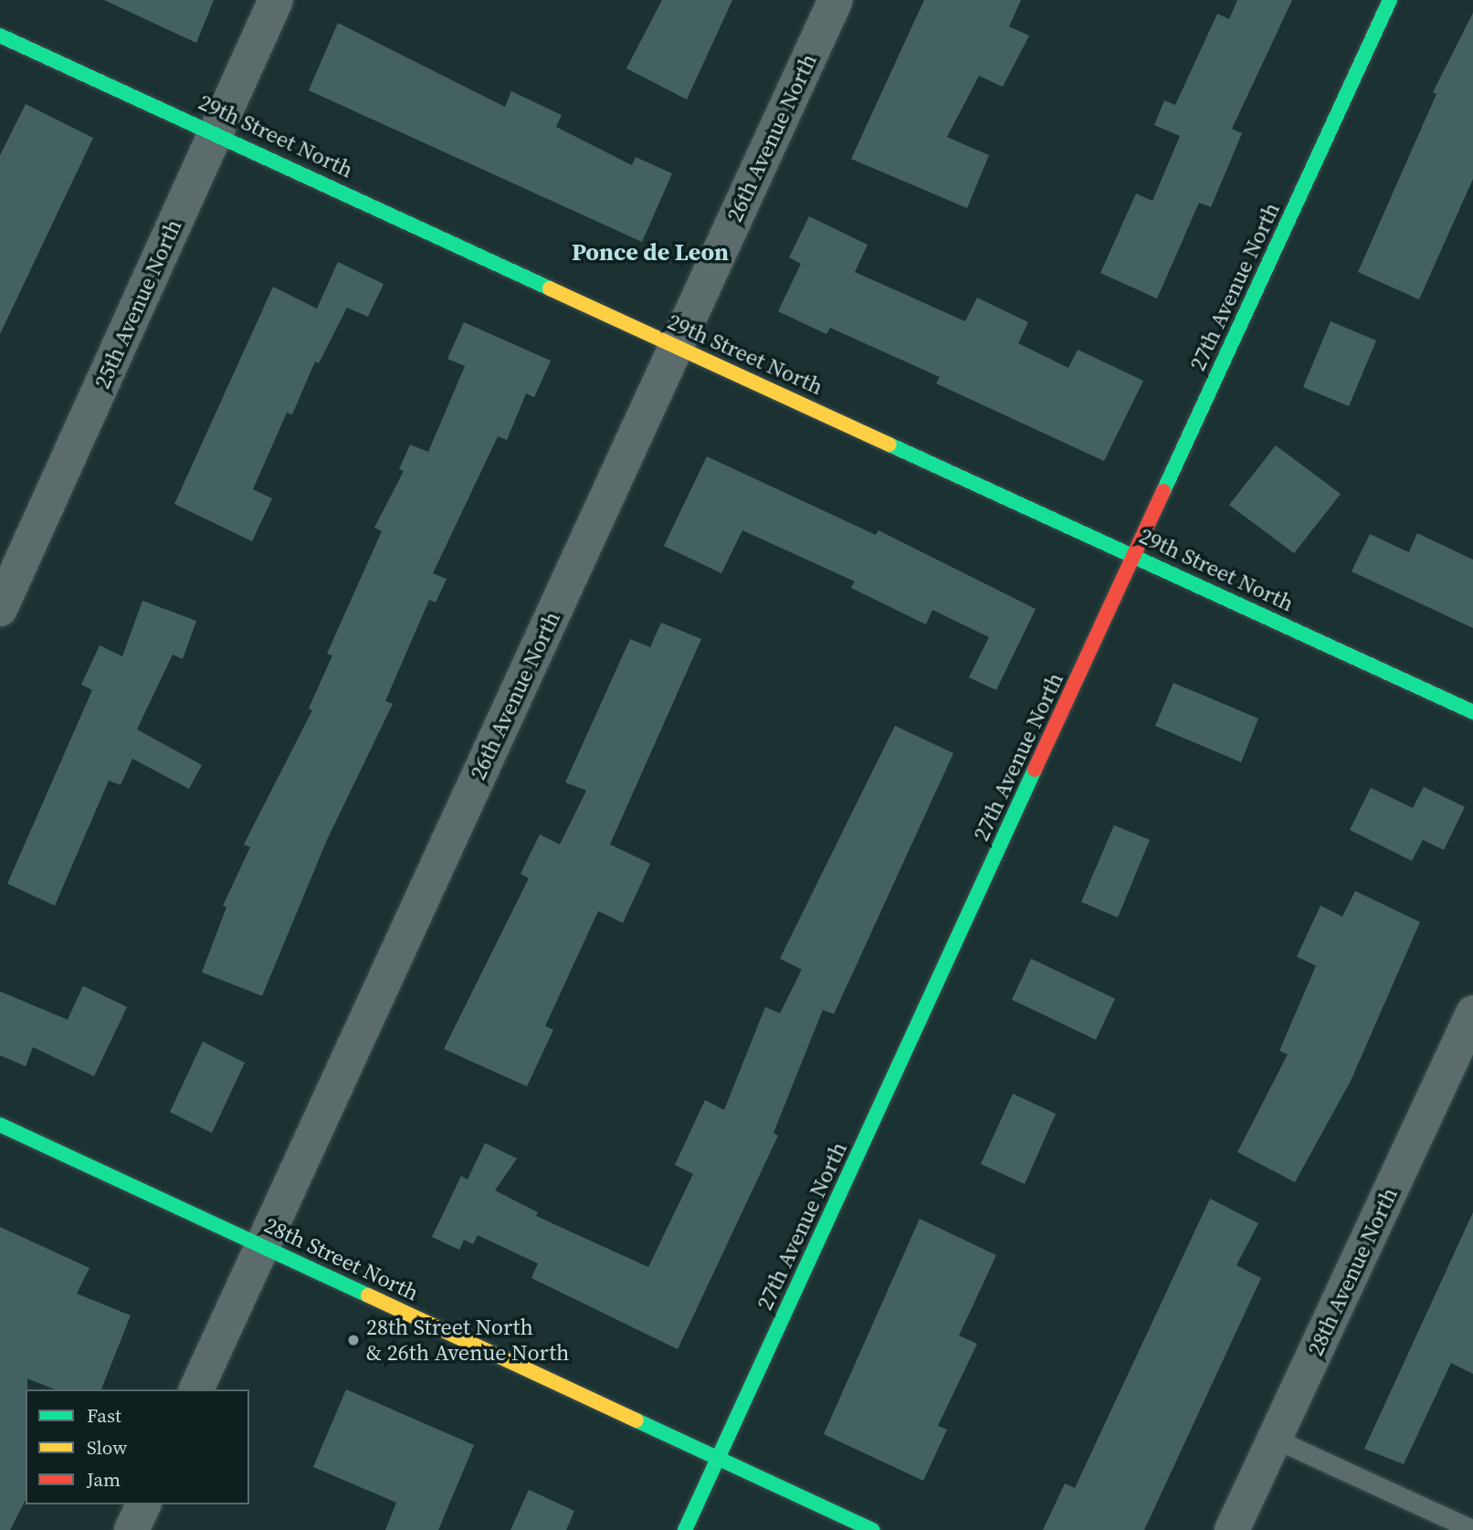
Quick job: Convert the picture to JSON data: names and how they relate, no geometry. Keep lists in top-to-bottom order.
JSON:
{
  "streets": {
    "street": [
      "29th Street North",
      "26th Avenue North",
      "27th Avenue North",
      "25th Avenue North",
      "28th Street North",
      "28th Avenue North"
    ]
  },
  "crossings": [
    ["29th Street North", "26th Avenue North"],
    ["29th Street North", "27th Avenue North"],
    ["29th Street North", "25th Avenue North"],
    ["26th Avenue North", "28th Street North"],
    ["27th Avenue North", "28th Street North"]
  ],
  "districts": ["Ponce de Leon"],
  "places": ["28th Street North & 26th Avenue North"],
  "legend": ["Fast", "Slow", "Jam"]
}
